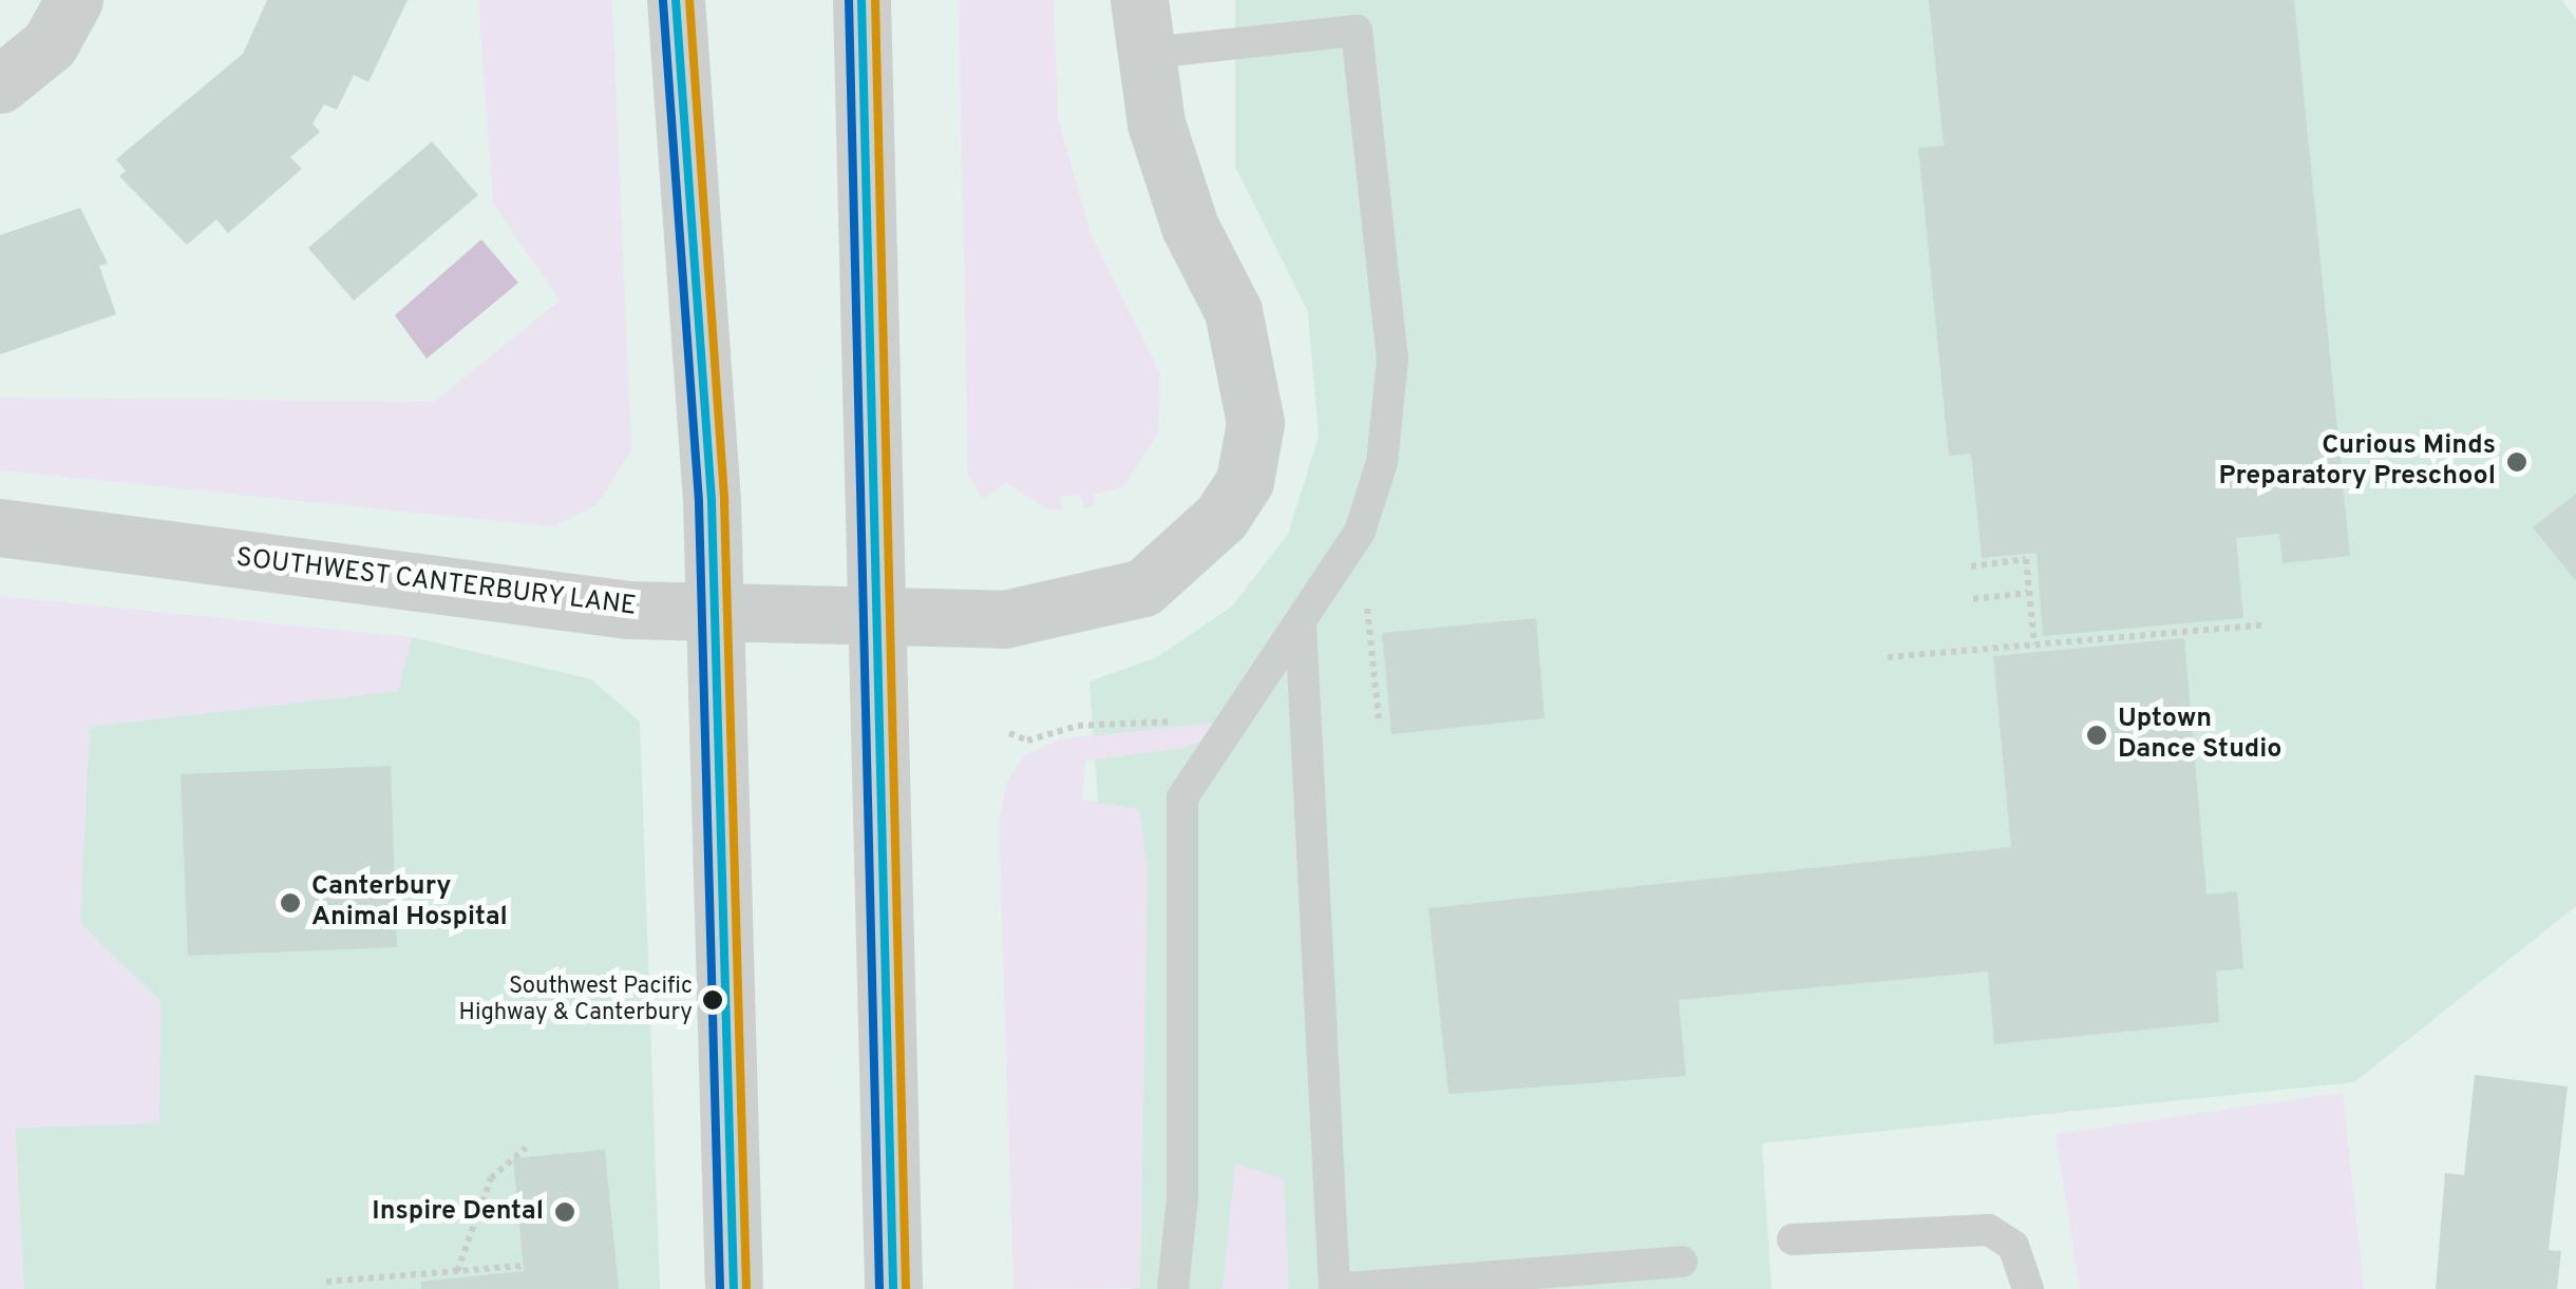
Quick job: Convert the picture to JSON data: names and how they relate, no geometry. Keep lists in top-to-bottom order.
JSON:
{
  "streets": {
    "main road": ["SOUTHWEST CANTERBURY LANE"]
  },
  "places": [
    "Curious Minds Preparatory Preschool",
    "Uptown Dance Studio",
    "Canterbury Animal Hospital",
    "Southwest Pacific Highway & Canterbury",
    "Inspire Dental"
  ]
}
